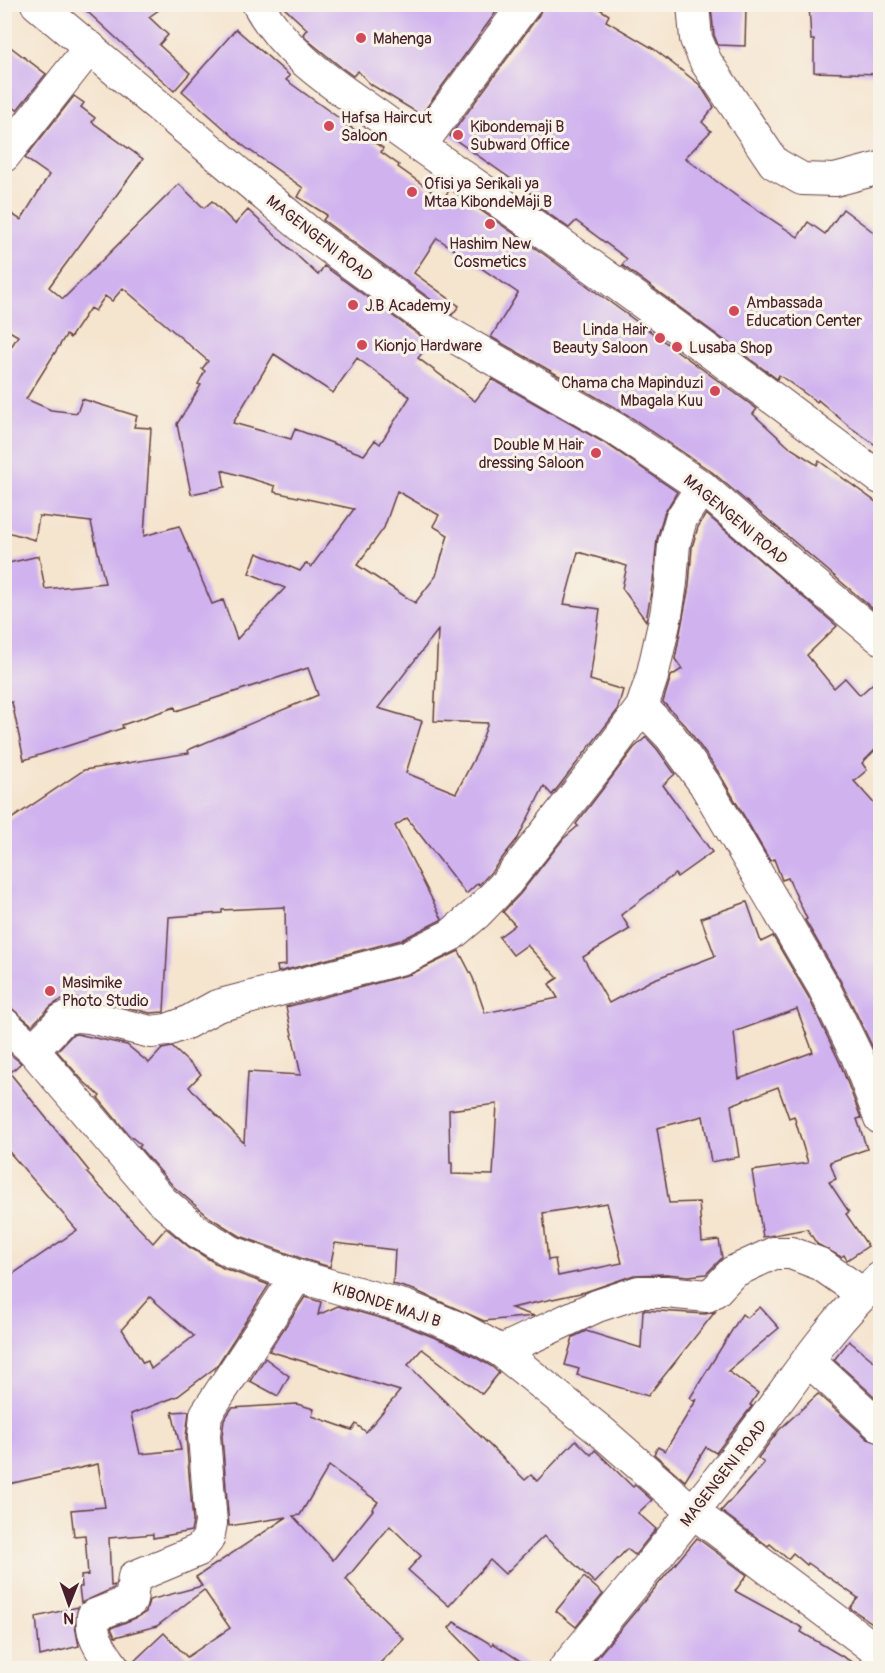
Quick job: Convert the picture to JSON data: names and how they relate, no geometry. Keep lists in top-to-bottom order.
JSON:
{
  "streets": {
    "street": ["MAGENGENI ROAD", "KIBONDE MAJI B"]
  },
  "crossings": [
    ["MAGENGENI ROAD", "KIBONDE MAJI B"]
  ],
  "places": [
    "Mahenga",
    "Hafsa Haircut Saloon",
    "Kibondemaji B Subward Office",
    "Ofisi ya Serikali ya Mtaa KibondeMaji B",
    "Hashim New Cosmetics",
    "J.B Academy",
    "Ambassada Education Center",
    "Linda Hair Beauty Saloon",
    "Kionjo Hardware",
    "Lusaba Shop",
    "Chama cha Mapinduzi Mbagala Kuu",
    "Double M Hair dressing Saloon",
    "Masimike Photo Studio"
  ],
  "north": "bottom"
}
